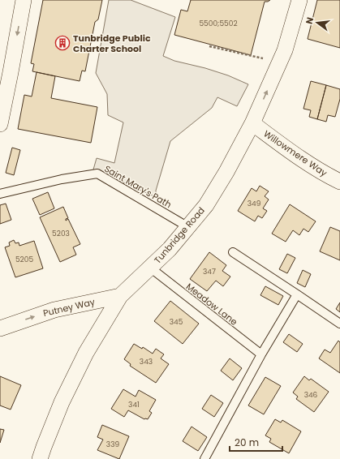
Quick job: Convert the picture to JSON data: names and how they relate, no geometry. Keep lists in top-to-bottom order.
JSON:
{
  "streets": {
    "street": ["Willowmere Way", "Tunbridge Road", "Putney Way"],
    "lane": ["Saint Mary's Path", "Meadow Lane"]
  },
  "crossings": [
    ["Willowmere Way", "Tunbridge Road"],
    ["Saint Mary's Path", "Tunbridge Road"],
    ["Tunbridge Road", "Meadow Lane"],
    ["Tunbridge Road", "Putney Way"]
  ],
  "one_way": ["Putney Way"],
  "places": {
    "building": ["Tunbridge Public Charter School"]
  },
  "house_numbers": [
    "5500;5502",
    "349",
    "5203",
    "5205",
    "347",
    "345",
    "343",
    "346",
    "341",
    "339"
  ],
  "scale_bar": "20 m",
  "north": "left"
}
